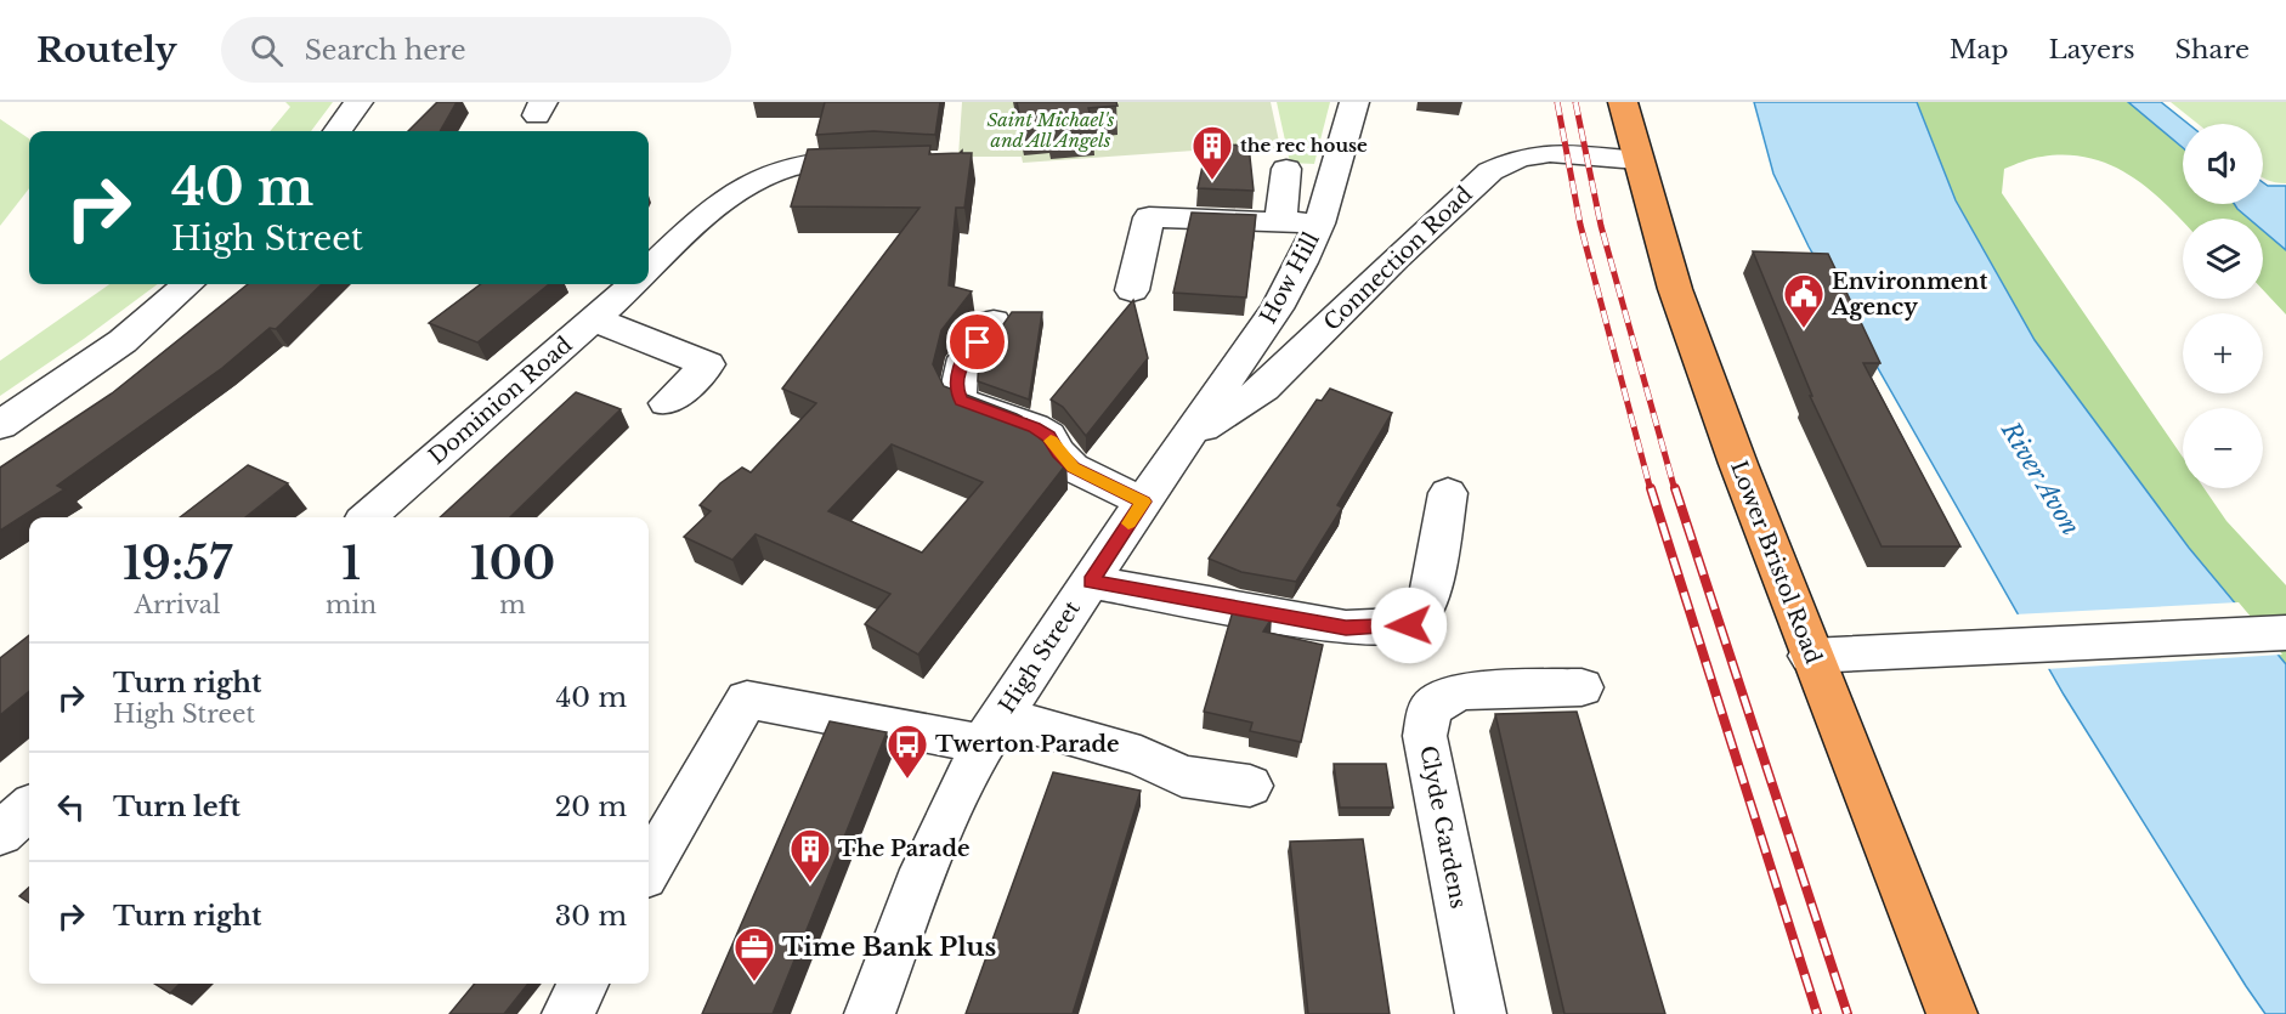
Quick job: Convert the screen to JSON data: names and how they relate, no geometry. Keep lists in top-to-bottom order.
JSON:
{
  "streets": {
    "highway": ["Lower Bristol Road"],
    "street": [
      "Connection Road",
      "How Hill",
      "Dominion Road",
      "High Street",
      "Clyde Gardens"
    ]
  },
  "crossings": [
    ["Connection Road", "How Hill"],
    ["Connection Road", "Lower Bristol Road"],
    ["Connection Road", "High Street"],
    ["How Hill", "High Street"]
  ],
  "water": ["River Avon"],
  "parks": ["Saint Michael's and All Angels"],
  "places": {
    "building": ["the rec house", "The Parade"],
    "public building": ["Environment Agency"],
    "bus stop": ["Twerton Parade"],
    "office": ["Time Bank Plus"]
  },
  "page": {
    "header": "Routely",
    "search": "Search here",
    "nav": ["Map", "Layers", "Share"],
    "map_buttons": ["+", "−"],
    "turn": ["40 m", "High Street"],
    "eta": [
      "19:57",
      "Arrival",
      "1",
      "min",
      "100",
      "m"
    ],
    "list": [
      {
        "name": "Turn right",
        "note": "High Street",
        "value": "40 m"
      },
      {
        "name": "Turn left",
        "value": "20 m"
      },
      {
        "name": "Turn right",
        "value": "30 m"
      }
    ]
  }
}
